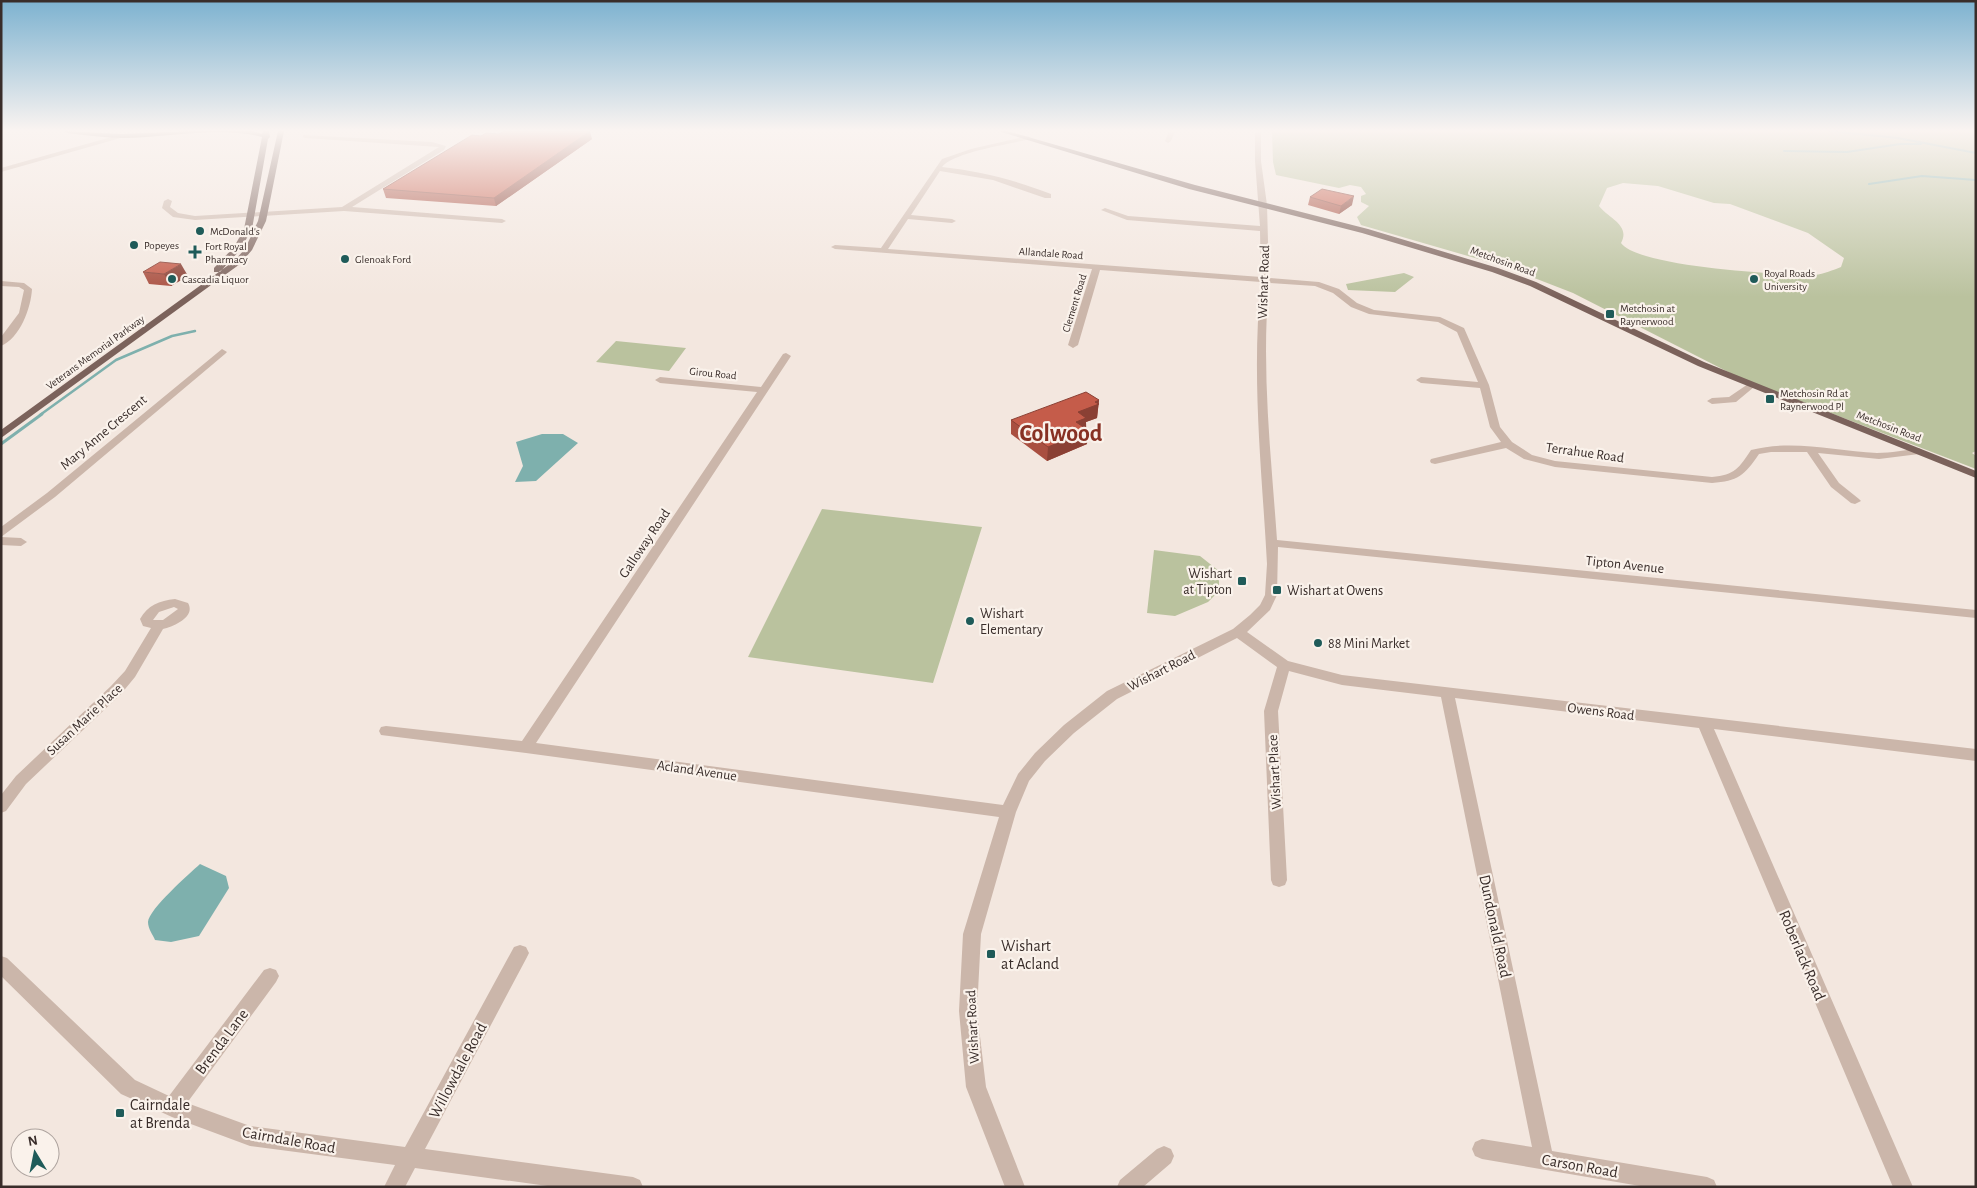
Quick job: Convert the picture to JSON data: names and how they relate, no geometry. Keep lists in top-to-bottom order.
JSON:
{
  "streets": {
    "main road": ["Metchosin Road", "Veterans Memorial Parkway"],
    "street": [
      "Allandale Road",
      "Wishart Road",
      "Clement Road",
      "Girou Road",
      "Mary Anne Crescent",
      "Terrahue Road",
      "Galloway Road",
      "Tipton Avenue",
      "Owens Road",
      "Susan Marie Place",
      "Acland Avenue",
      "Wishart Place",
      "Dundonald Road",
      "Roberlack Road",
      "Brenda Lane",
      "Willowdale Road",
      "Cairndale Road",
      "Carson Road"
    ]
  },
  "crossings": [
    ["Allandale Road", "Wishart Road"],
    ["Allandale Road", "Clement Road"],
    ["Allandale Road", "Terrahue Road"],
    ["Metchosin Road", "Wishart Road"],
    ["Metchosin Road", "Terrahue Road"],
    ["Wishart Road", "Terrahue Road"],
    ["Wishart Road", "Tipton Avenue"],
    ["Wishart Road", "Owens Road"],
    ["Wishart Road", "Acland Avenue"],
    ["Girou Road", "Galloway Road"],
    ["Galloway Road", "Acland Avenue"],
    ["Owens Road", "Wishart Place"],
    ["Owens Road", "Dundonald Road"],
    ["Owens Road", "Roberlack Road"],
    ["Dundonald Road", "Carson Road"],
    ["Brenda Lane", "Cairndale Road"],
    ["Willowdale Road", "Cairndale Road"]
  ],
  "districts": ["Colwood"],
  "places": {
    "other": [
      "McDonald's",
      "Popeyes",
      "Glenoak Ford",
      "Cascadia Liquor",
      "Royal Roads University",
      "Wishart Elementary",
      "88 Mini Market"
    ],
    "health": ["Fort Royal Pharmacy"],
    "transit": [
      "Metchosin at Raynerwood",
      "Metchosin Rd at Raynerwood Pl",
      "Wishart at Tipton",
      "Wishart at Owens",
      "Wishart at Acland",
      "Cairndale at Brenda"
    ]
  },
  "north": "top"
}
